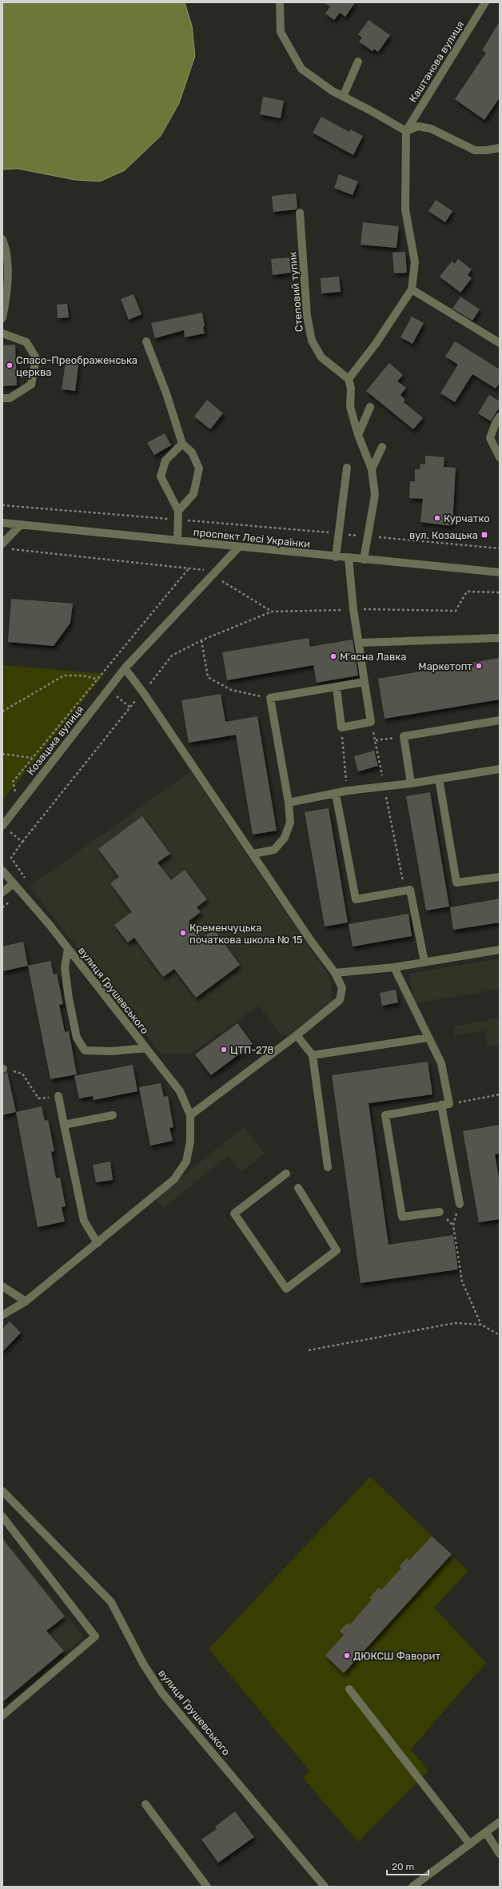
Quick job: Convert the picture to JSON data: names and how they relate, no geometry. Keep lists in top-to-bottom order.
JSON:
{
  "streets": {
    "street": [
      "Каштанова вулиця",
      "Степовий тупик",
      "проспект Лесі Українки",
      "Козацька вулиця",
      "вулиця Грушевського"
    ]
  },
  "crossings": [
    ["проспект Лесі Українки", "Козацька вулиця"]
  ],
  "places": {
    "other": [
      "Спасо-Преображенська церква",
      "Курчатко",
      "М'ясна Лавка",
      "Маркетопт",
      "Кременчуцька початкова школа № 15",
      "ЦТП-278",
      "ДЮКСШ Фаворит"
    ],
    "transit": ["вул. Козацька"]
  },
  "scale_bar": "20 m"
}
